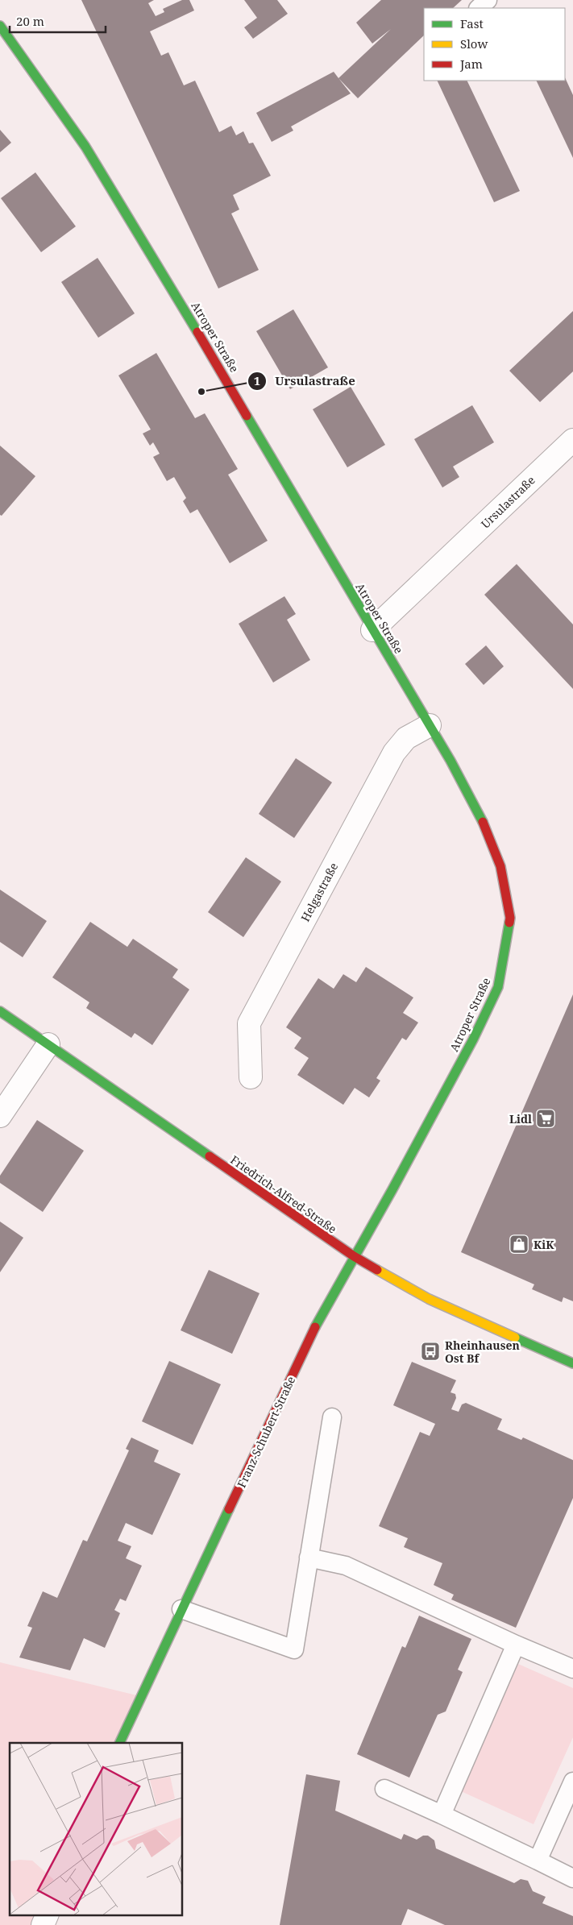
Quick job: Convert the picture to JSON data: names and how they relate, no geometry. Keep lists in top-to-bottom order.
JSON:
{
  "streets": {
    "street": [
      "Atroper Straße",
      "Ursulastraße",
      "Helgastraße",
      "Friedrich-Alfred-Straße",
      "Franz-Schubert-Straße"
    ]
  },
  "crossings": [
    ["Atroper Straße", "Ursulastraße"],
    ["Atroper Straße", "Helgastraße"],
    ["Atroper Straße", "Friedrich-Alfred-Straße"],
    ["Atroper Straße", "Franz-Schubert-Straße"],
    ["Friedrich-Alfred-Straße", "Franz-Schubert-Straße"]
  ],
  "places": {
    "other": ["Ursulastraße"],
    "supermarket": ["Lidl"],
    "shop": ["KiK"],
    "bus stop": ["Rheinhausen Ost Bf"]
  },
  "legend": ["Fast", "Slow", "Jam"],
  "scale_bar": "20 m"
}
